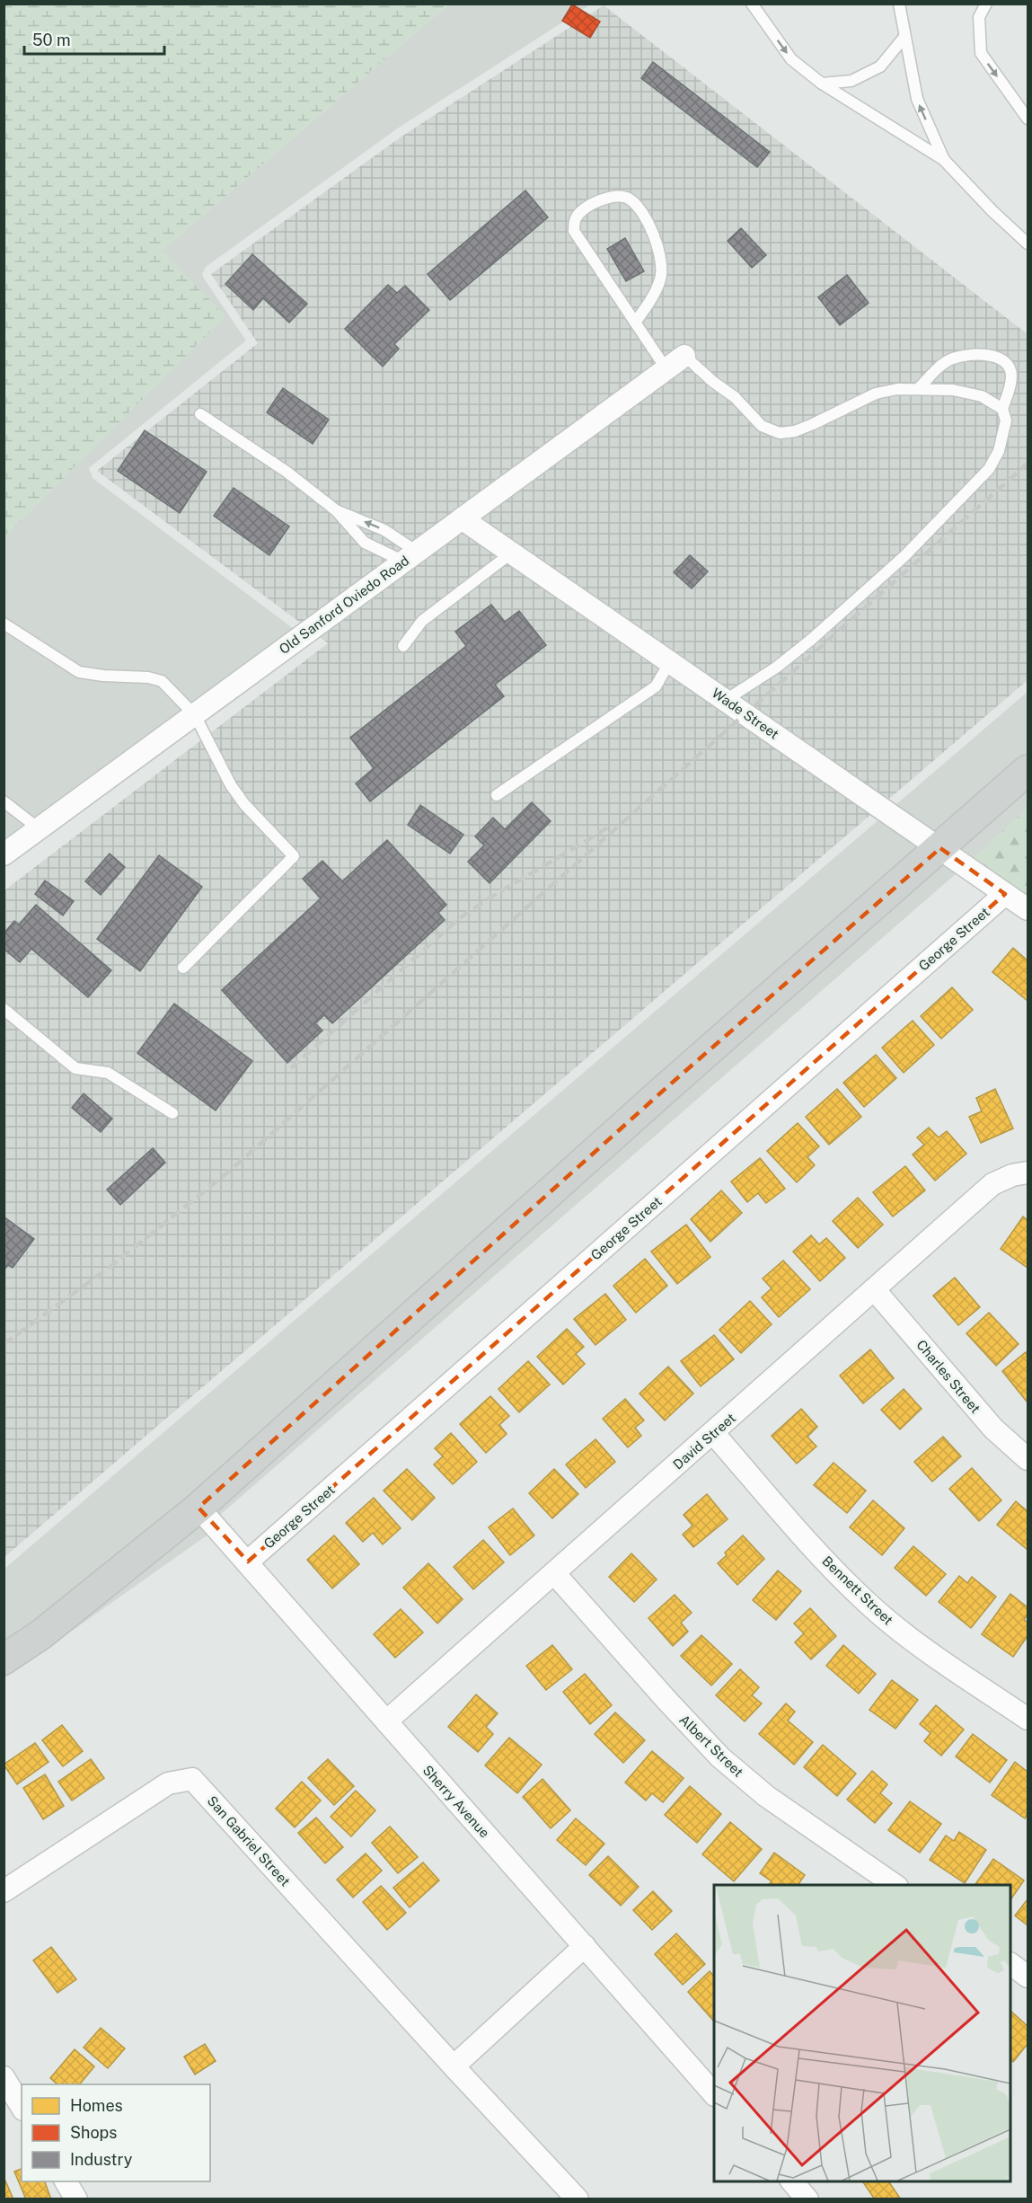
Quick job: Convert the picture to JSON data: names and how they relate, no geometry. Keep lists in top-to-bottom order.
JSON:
{
  "streets": {
    "street": [
      "Old Sanford Oviedo Road",
      "Wade Street",
      "George Street",
      "Charles Street",
      "David Street",
      "Bennett Street",
      "Albert Street",
      "Sherry Avenue",
      "San Gabriel Street"
    ]
  },
  "crossings": [
    ["Old Sanford Oviedo Road", "Wade Street"],
    ["Wade Street", "George Street"],
    ["George Street", "Sherry Avenue"],
    ["Charles Street", "David Street"],
    ["David Street", "Bennett Street"],
    ["David Street", "Albert Street"],
    ["David Street", "Sherry Avenue"]
  ],
  "legend": ["Homes", "Shops", "Industry"],
  "scale_bar": "50 m"
}
